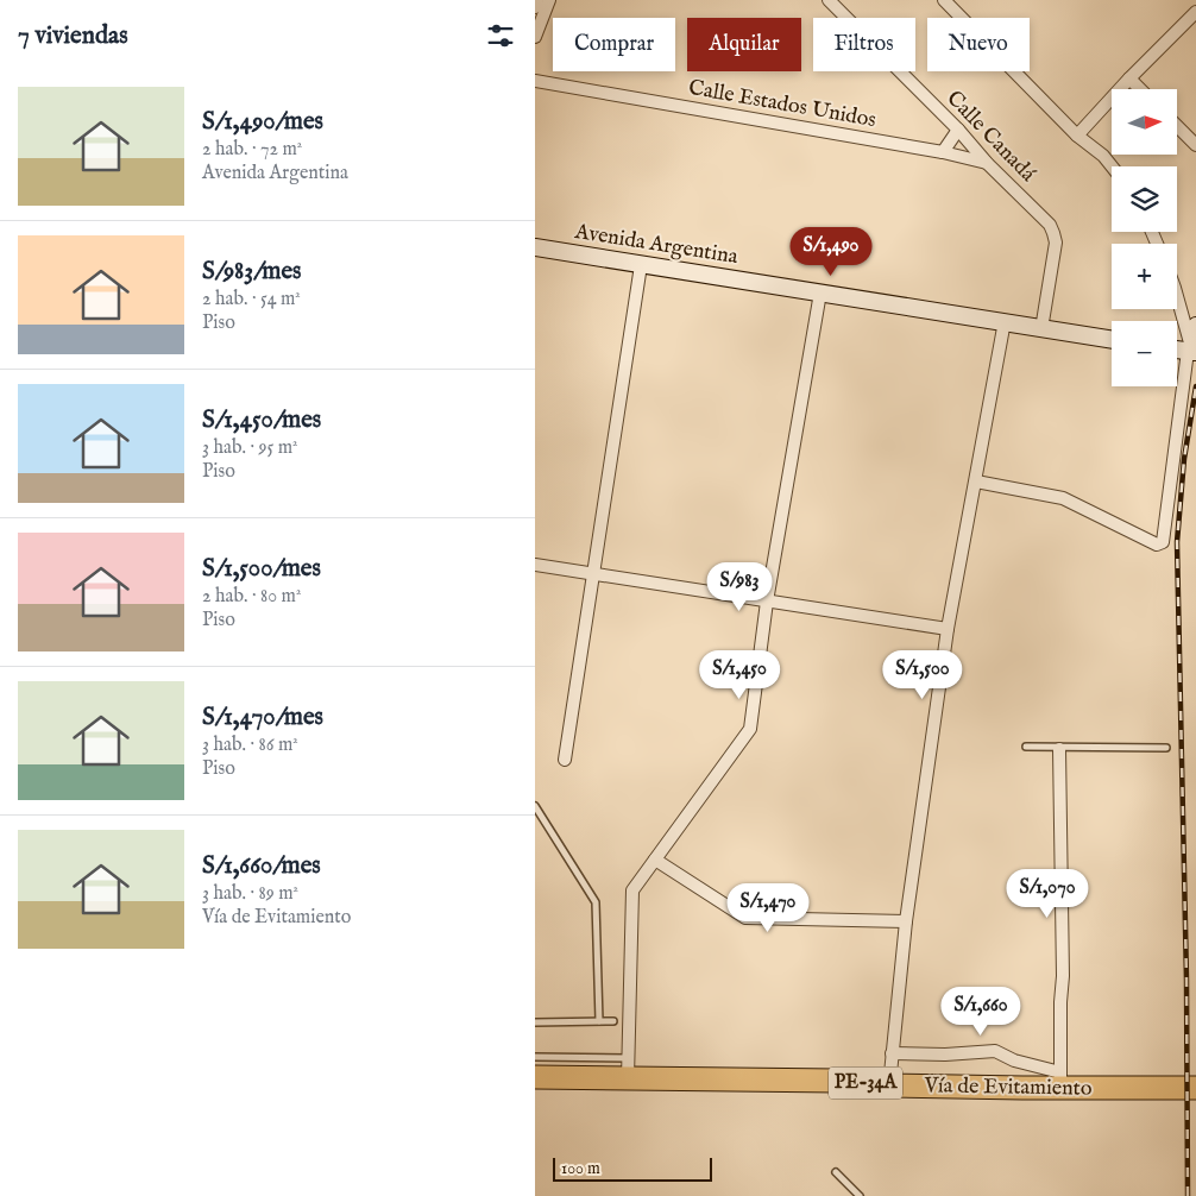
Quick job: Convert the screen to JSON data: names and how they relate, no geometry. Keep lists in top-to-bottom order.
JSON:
{
  "streets": {
    "highway": ["PE-34A", "Vía de Evitamiento"],
    "street": ["Calle Estados Unidos", "Calle Canadá", "Avenida Argentina"]
  },
  "crossings": [
    ["Calle Estados Unidos", "Calle Canadá"],
    ["Calle Canadá", "Avenida Argentina"]
  ],
  "scale_bar": "100 m",
  "north": "right",
  "page": {
    "heading": "7 viviendas",
    "chip": [
      "Comprar",
      "Alquilar",
      "Filtros",
      "Nuevo"
    ],
    "list": [
      {
        "name": "S/1,490/mes",
        "note": "2 hab. · 72 m² · Avenida Argentina"
      },
      {
        "name": "S/983/mes",
        "note": "2 hab. · 54 m² · Piso"
      },
      {
        "name": "S/1,450/mes",
        "note": "3 hab. · 95 m² · Piso"
      },
      {
        "name": "S/1,500/mes",
        "note": "2 hab. · 80 m² · Piso"
      },
      {
        "name": "S/1,470/mes",
        "note": "3 hab. · 86 m² · Piso"
      },
      {
        "name": "S/1,660/mes",
        "note": "3 hab. · 89 m² · Vía de Evitamiento"
      }
    ],
    "map_buttons": ["+", "−"],
    "price": [
      "S/1,490",
      "S/983",
      "S/1,450",
      "S/1,500",
      "S/1,070",
      "S/1,470",
      "S/1,660"
    ],
    "scale": "100 m"
  }
}
